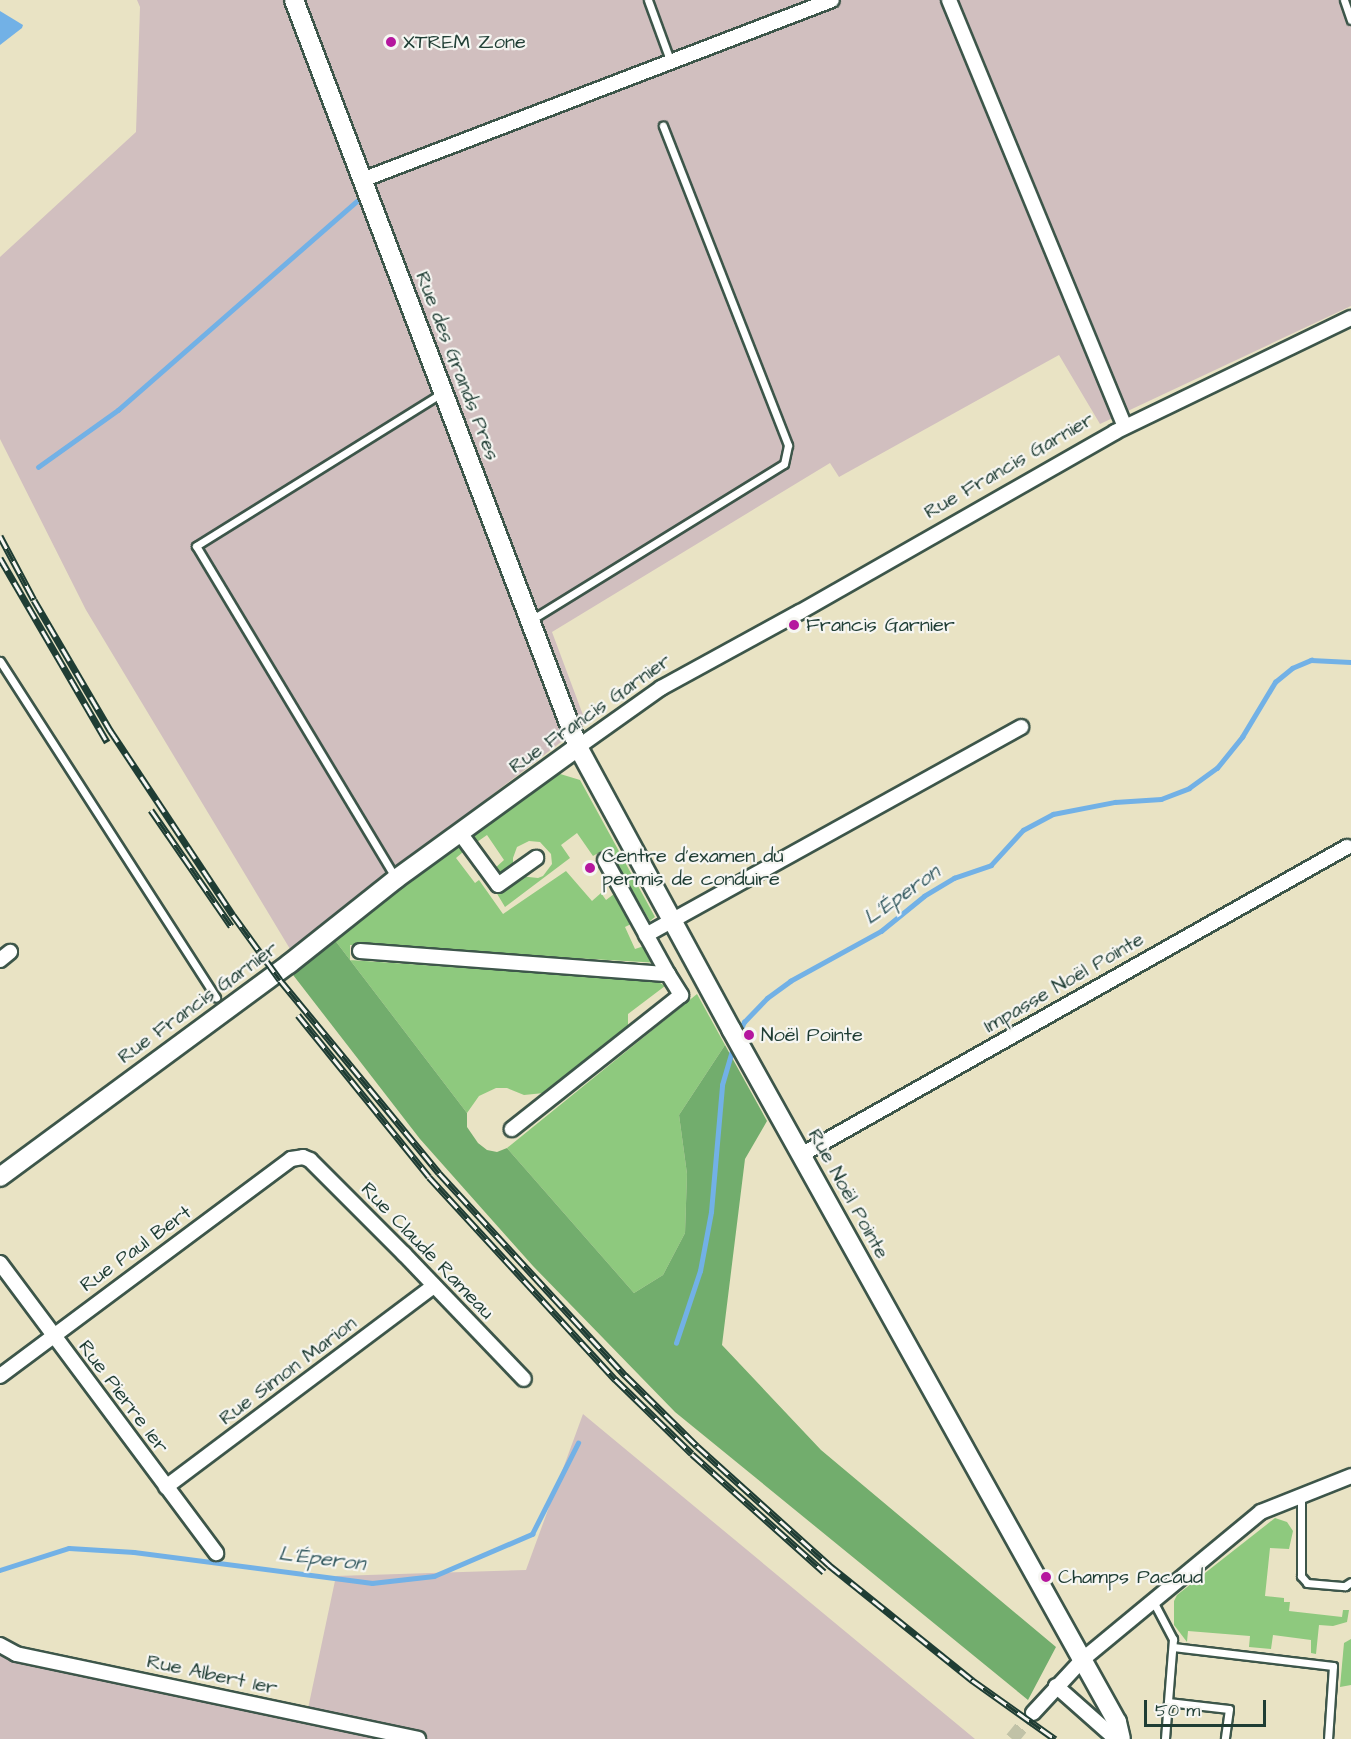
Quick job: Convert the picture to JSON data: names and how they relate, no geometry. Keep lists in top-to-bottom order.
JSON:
{
  "streets": {
    "street": [
      "Rue des Grands Pres",
      "Rue Francis Garnier",
      "Impasse Noël Pointe",
      "Rue Noël Pointe",
      "Rue Paul Bert",
      "Rue Claude Rameau",
      "Rue Simon Marion",
      "Rue Pierre 1er",
      "Rue Albert 1er"
    ]
  },
  "crossings": [
    ["Rue des Grands Pres", "Rue Francis Garnier"],
    ["Rue des Grands Pres", "Rue Noël Pointe"],
    ["Rue Francis Garnier", "Rue Noël Pointe"],
    ["Impasse Noël Pointe", "Rue Noël Pointe"],
    ["Rue Paul Bert", "Rue Claude Rameau"],
    ["Rue Paul Bert", "Rue Pierre 1er"],
    ["Rue Claude Rameau", "Rue Simon Marion"],
    ["Rue Simon Marion", "Rue Pierre 1er"]
  ],
  "water": ["L'Éperon"],
  "places": [
    "XTREM Zone",
    "Francis Garnier",
    "Centre d'examen du permis de conduire",
    "Noël Pointe",
    "Champs Pacaud"
  ],
  "scale_bar": "50 m"
}
